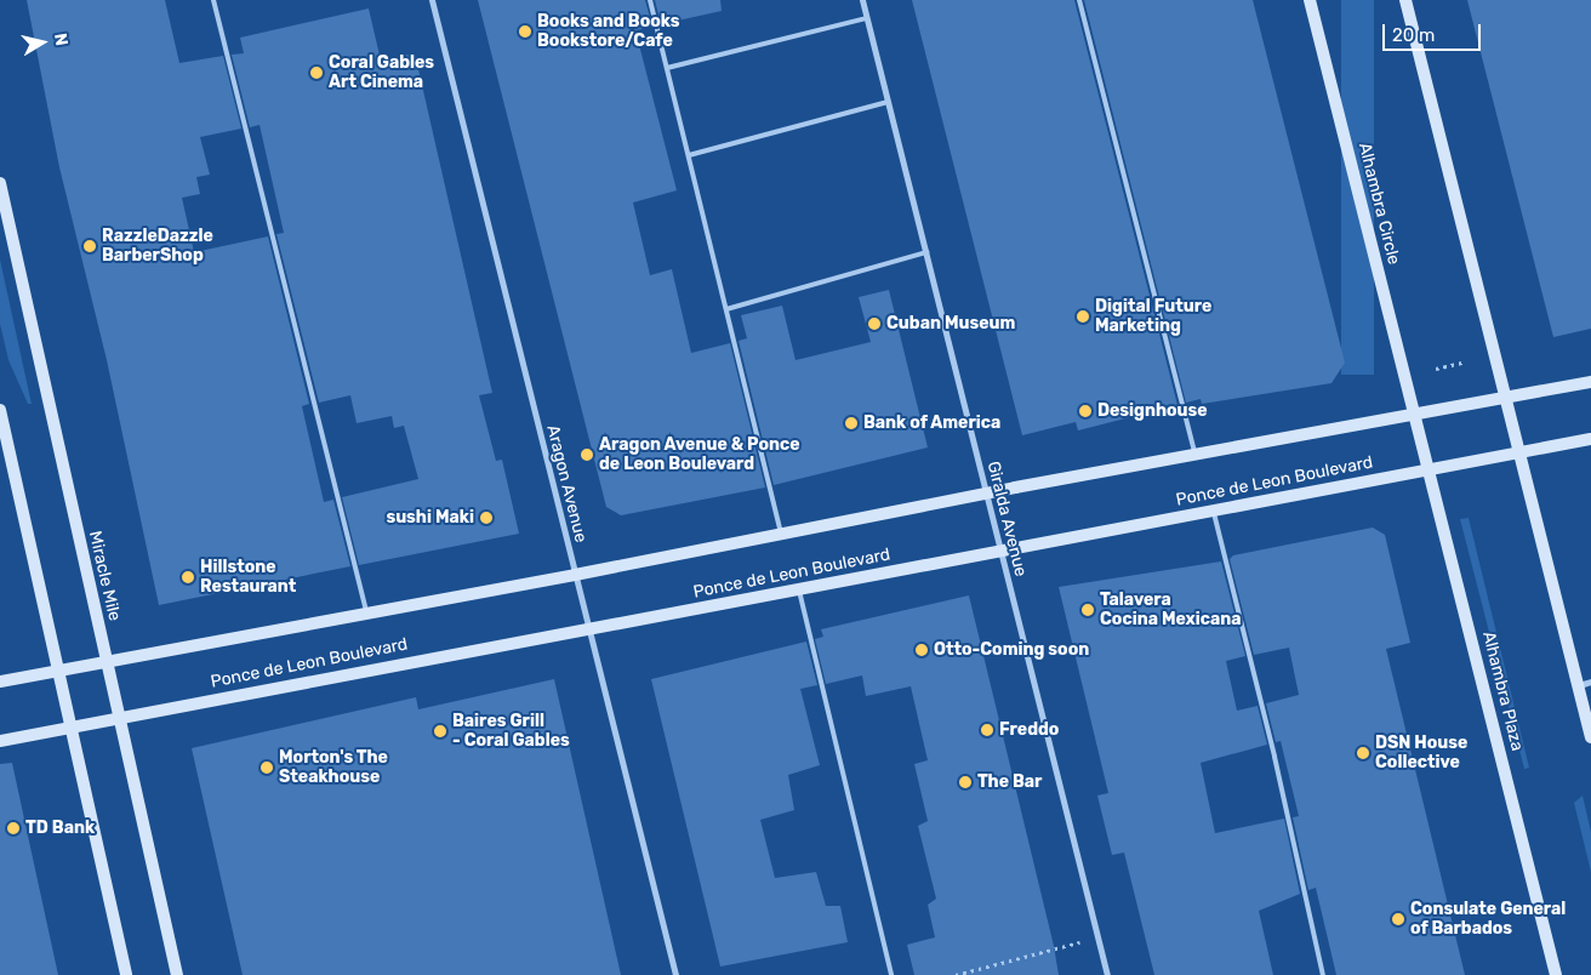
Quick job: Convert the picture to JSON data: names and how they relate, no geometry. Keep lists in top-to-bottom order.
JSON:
{
  "streets": {
    "street": [
      "Alhambra Circle",
      "Ponce de Leon Boulevard",
      "Aragon Avenue",
      "Giralda Avenue",
      "Miracle Mile",
      "Alhambra Plaza"
    ]
  },
  "crossings": [
    ["Alhambra Circle", "Alhambra Plaza"],
    ["Ponce de Leon Boulevard", "Aragon Avenue"],
    ["Ponce de Leon Boulevard", "Giralda Avenue"],
    ["Ponce de Leon Boulevard", "Miracle Mile"],
    ["Ponce de Leon Boulevard", "Alhambra Plaza"]
  ],
  "places": [
    "Books and Books Bookstore/Cafe",
    "Coral Gables Art Cinema",
    "RazzleDazzle BarberShop",
    "Digital Future Marketing",
    "Cuban Museum",
    "Designhouse",
    "Bank of America",
    "Aragon Avenue & Ponce de Leon Boulevard",
    "sushi Maki",
    "Hillstone Restaurant",
    "Talavera Cocina Mexicana",
    "Otto-Coming soon",
    "Freddo",
    "Baires Grill - Coral Gables",
    "DSN House Collective",
    "Morton's The Steakhouse",
    "The Bar",
    "TD Bank",
    "Consulate General of Barbados"
  ],
  "scale_bar": "20 m",
  "north": "right"
}
